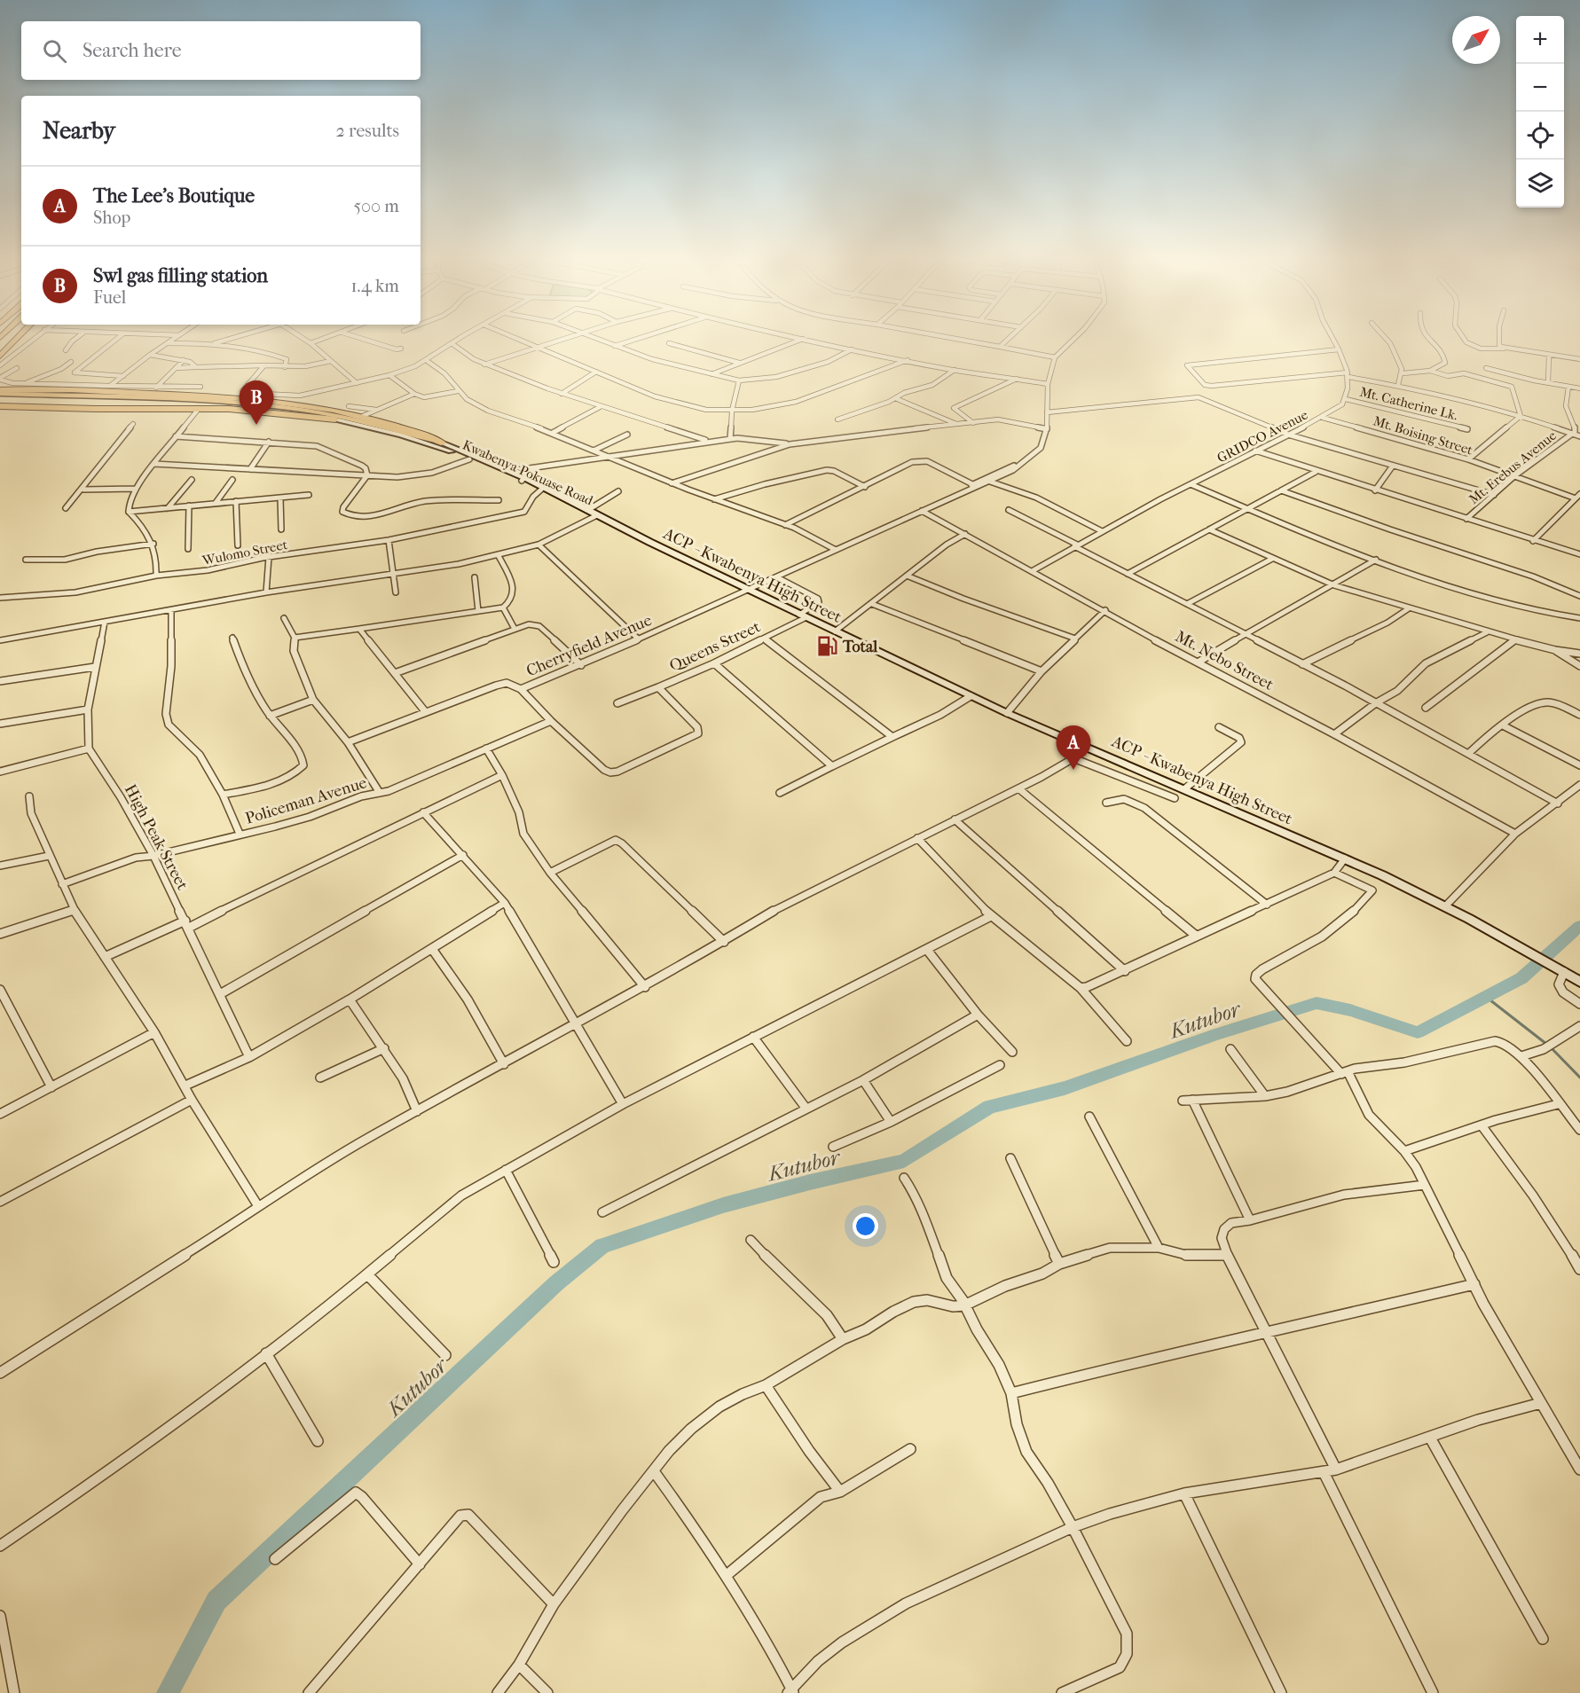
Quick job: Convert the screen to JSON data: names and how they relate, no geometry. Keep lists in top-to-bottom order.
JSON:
{
  "streets": {
    "main road": ["Kwabenya-Pokuase Road", "ACP - Kwabenya High Street"],
    "street": [
      "Mt. Catherine Lk.",
      "Mt. Boising Street",
      "GRIDCO Avenue",
      "Mt. Erebus Avenue",
      "Wulomo Street",
      "Cherryfield Avenue",
      "Queens Street",
      "Mt. Nebo Street",
      "Policeman Avenue",
      "High Peak Street"
    ]
  },
  "crossings": [
    ["Mt. Catherine Lk.", "GRIDCO Avenue"],
    ["Mt. Boising Street", "GRIDCO Avenue"],
    ["Mt. Boising Street", "Mt. Erebus Avenue"],
    ["GRIDCO Avenue", "Mt. Nebo Street"],
    ["Kwabenya-Pokuase Road", "Wulomo Street"],
    ["Kwabenya-Pokuase Road", "ACP - Kwabenya High Street"],
    ["ACP - Kwabenya High Street", "Cherryfield Avenue"],
    ["ACP - Kwabenya High Street", "Queens Street"],
    ["Cherryfield Avenue", "Queens Street"],
    ["Cherryfield Avenue", "Mt. Nebo Street"],
    ["Queens Street", "Policeman Avenue"],
    ["Policeman Avenue", "High Peak Street"]
  ],
  "water": ["Kutubor"],
  "places": {
    "fuel station": ["Total"]
  },
  "north": "top right",
  "page": {
    "map_buttons": ["+", "−"],
    "search": "Search here",
    "heading": ["Nearby", "2 results"],
    "list": [
      {
        "mark": "A",
        "name": "The Lee's Boutique",
        "note": "Shop",
        "value": "500 m"
      },
      {
        "mark": "B",
        "name": "Swl gas filling station",
        "note": "Fuel",
        "value": "1.4 km"
      }
    ],
    "pins": ["B", "A"]
  }
}
